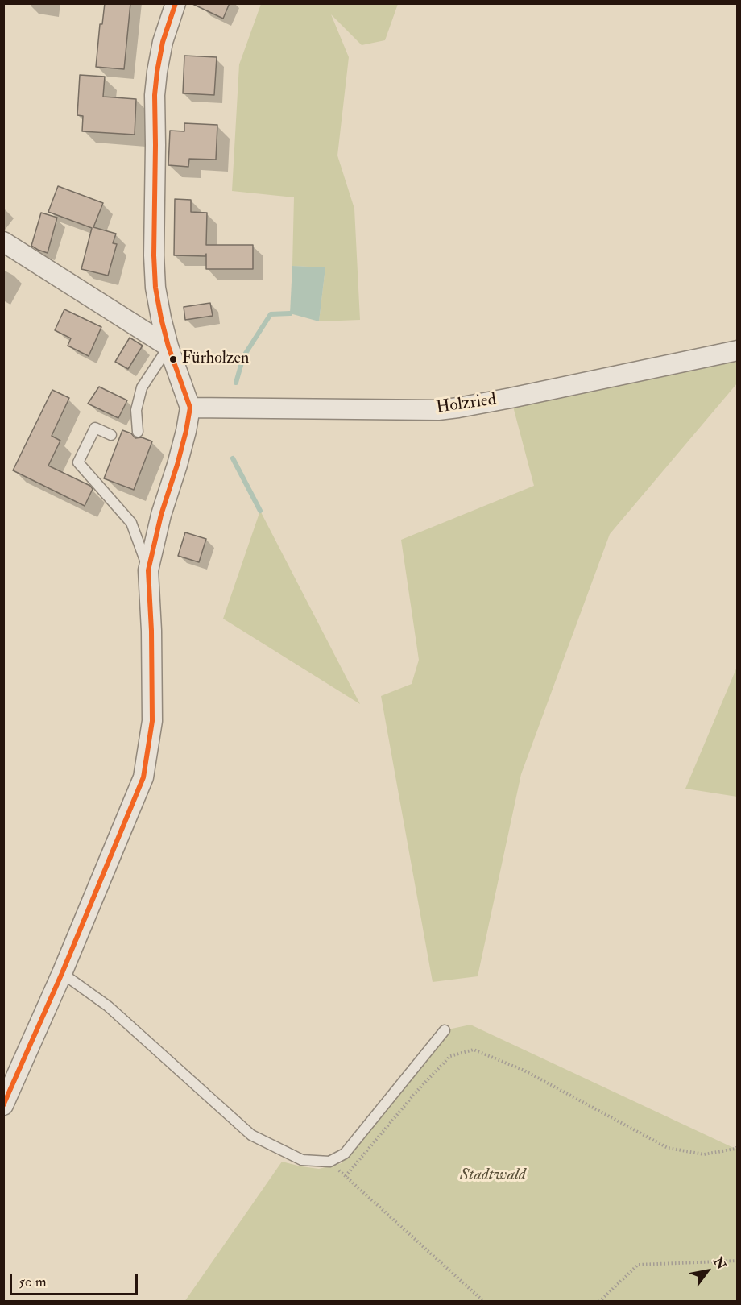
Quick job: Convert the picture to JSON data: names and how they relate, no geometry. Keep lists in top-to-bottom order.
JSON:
{
  "streets": {
    "street": ["Holzried"]
  },
  "parks": ["Stadtwald"],
  "places": ["Fürholzen"],
  "scale_bar": "50 m",
  "north": "top right"
}
